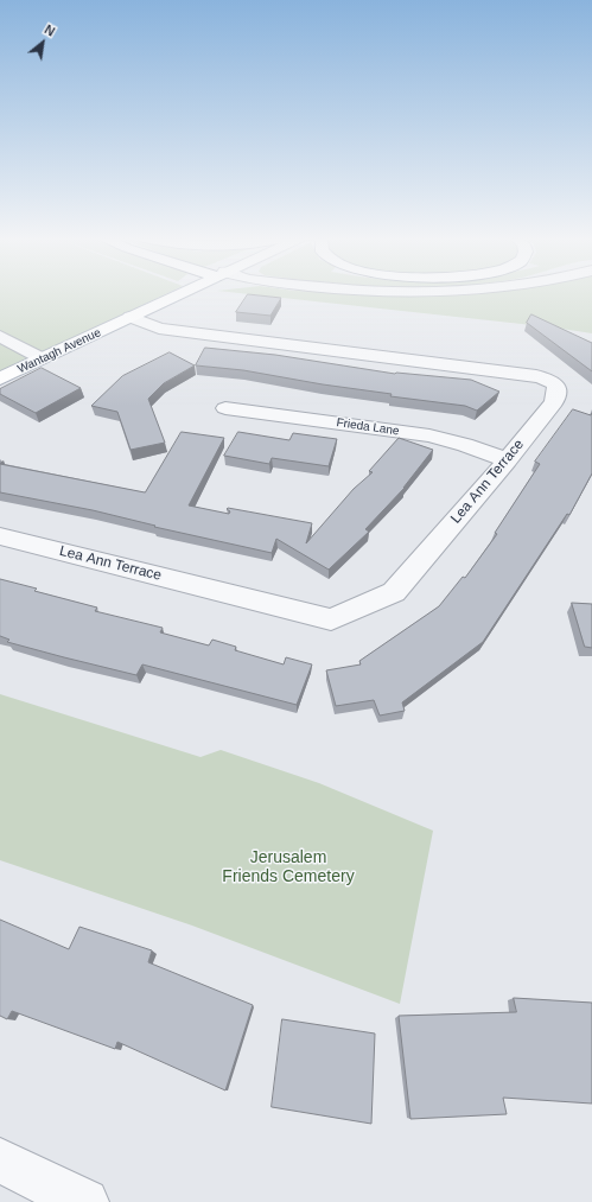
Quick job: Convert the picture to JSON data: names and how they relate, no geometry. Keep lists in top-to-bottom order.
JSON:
{
  "streets": {
    "main road": ["Wantagh Avenue"],
    "street": ["Frieda Lane", "Lea Ann Terrace"]
  },
  "crossings": [
    ["Wantagh Avenue", "Lea Ann Terrace"],
    ["Frieda Lane", "Lea Ann Terrace"]
  ],
  "parks": ["Jerusalem Friends Cemetery"],
  "north": "top right"
}
